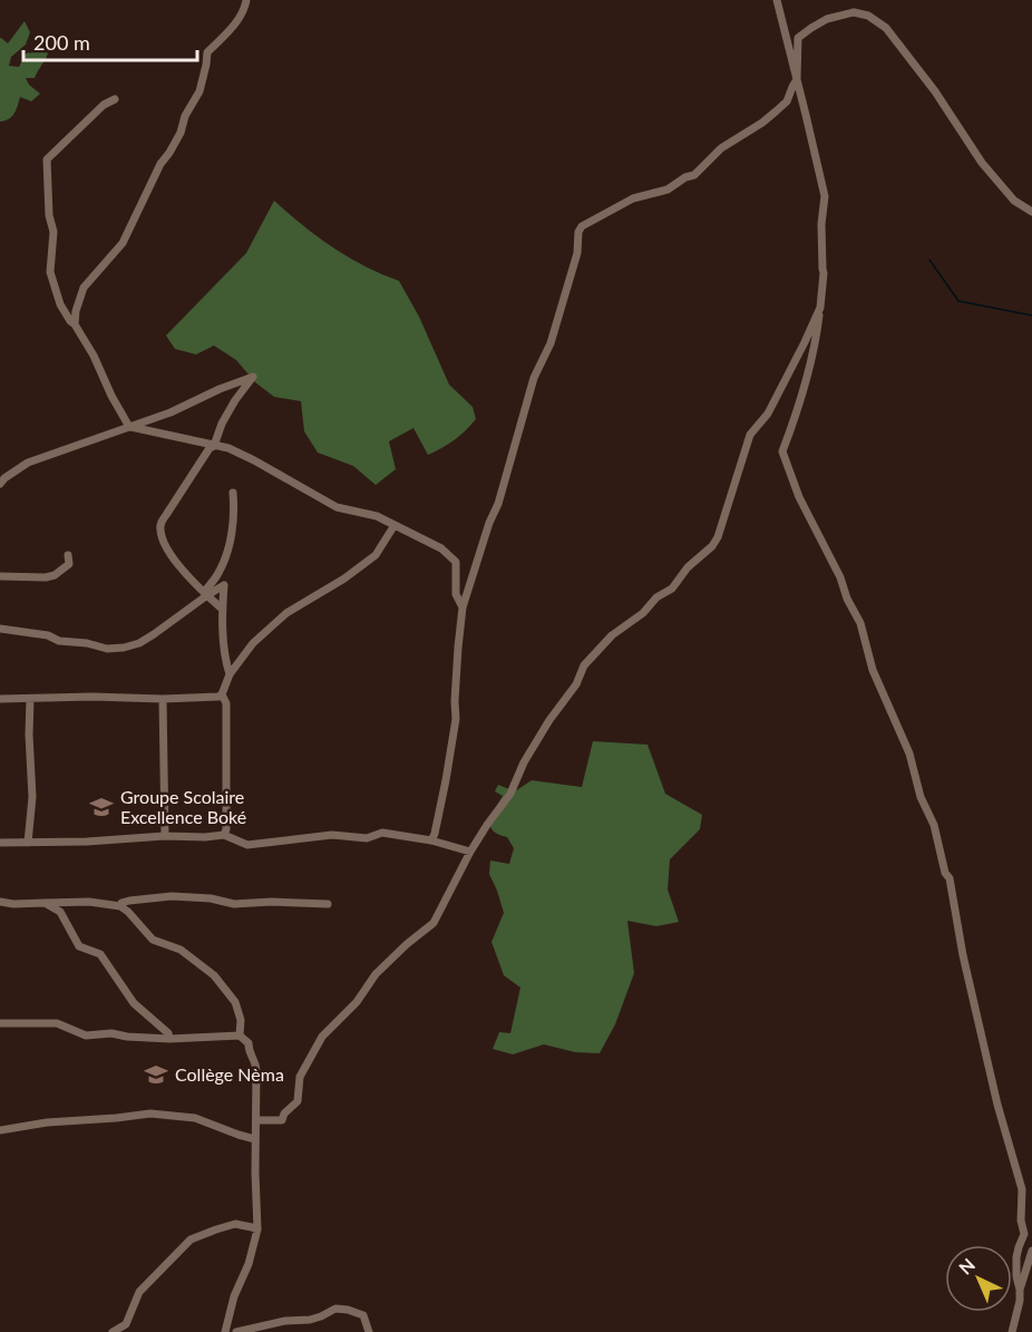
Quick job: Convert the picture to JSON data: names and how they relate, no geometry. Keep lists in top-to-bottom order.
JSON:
{
  "places": {
    "school or university": ["Groupe Scolaire Excellence Boké", "Collège Nèma"]
  },
  "scale_bar": "200 m",
  "north": "top left"
}
